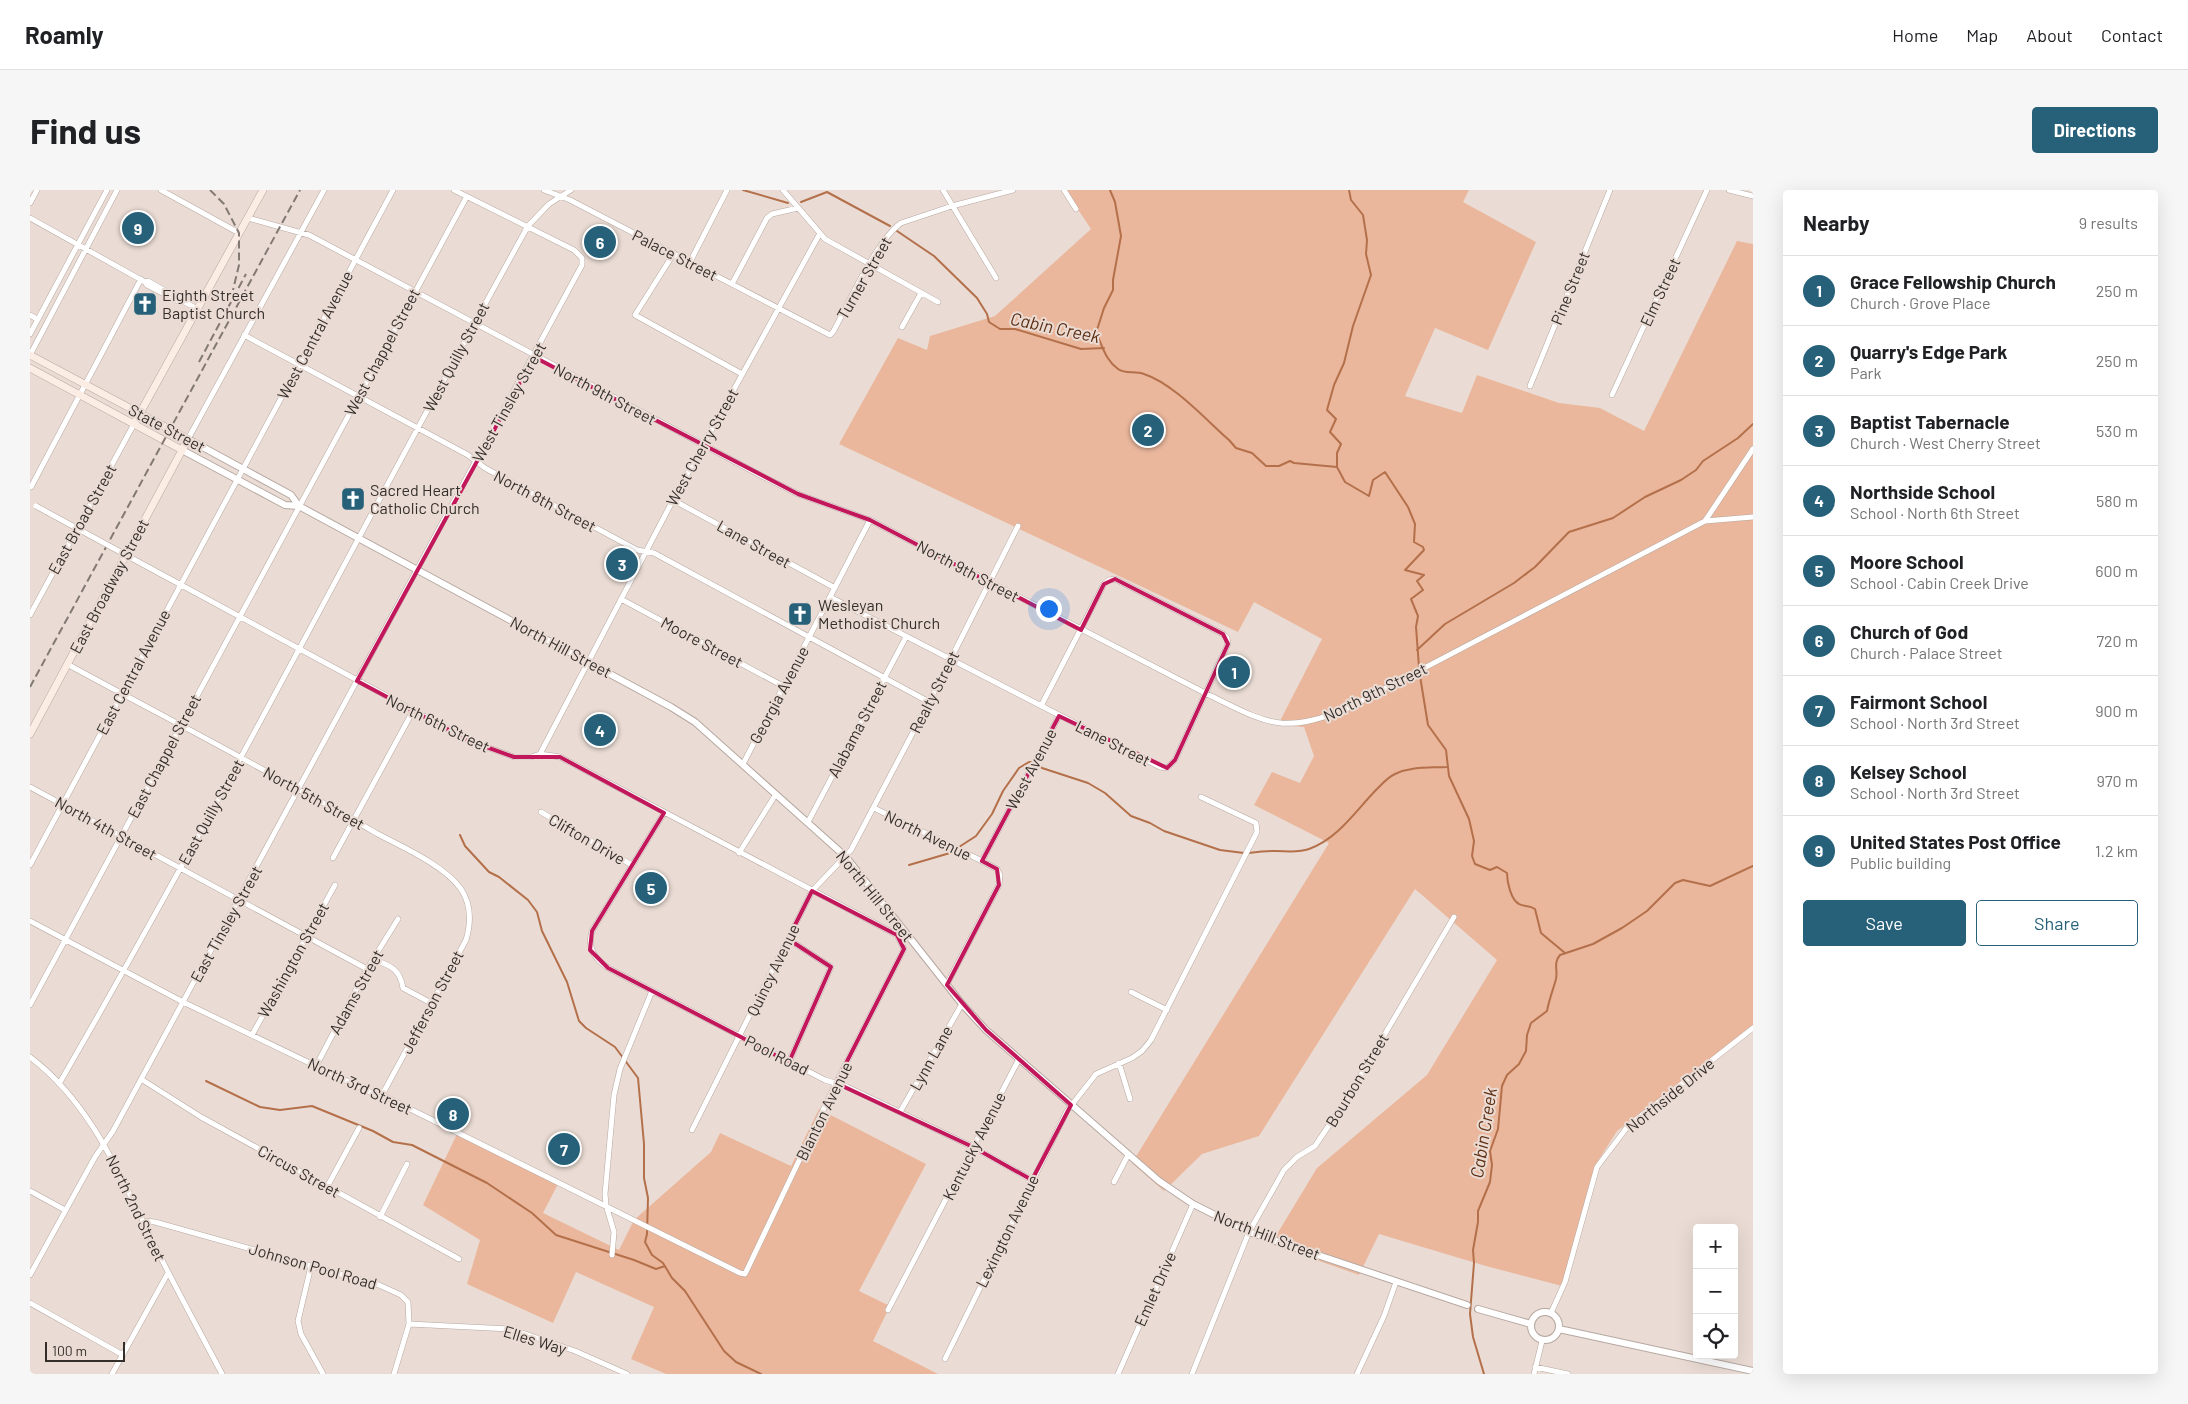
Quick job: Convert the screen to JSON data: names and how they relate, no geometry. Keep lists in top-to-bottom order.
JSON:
{
  "streets": {
    "main road": ["State Street", "East Broadway Street"],
    "street": [
      "Palace Street",
      "Turner Street",
      "Pine Street",
      "Elm Street",
      "West Central Avenue",
      "West Chappel Street",
      "West Quilly Street",
      "North 9th Street",
      "West Tinsley Street",
      "West Cherry Street",
      "North 8th Street",
      "East Broad Street",
      "Lane Street",
      "Moore Street",
      "North Hill Street",
      "East Central Avenue",
      "Realty Street",
      "Georgia Avenue",
      "North 6th Street",
      "Alabama Street",
      "East Chappel Street",
      "West Avenue",
      "North 5th Street",
      "East Quilly Street",
      "North 4th Street",
      "North Avenue",
      "Clifton Drive",
      "East Tinsley Street",
      "Washington Street",
      "Quincy Avenue",
      "Adams Street",
      "Jefferson Street",
      "Pool Road",
      "Lynn Lane",
      "Bourbon Street",
      "North 3rd Street",
      "Northside Drive",
      "Blanton Avenue",
      "Kentucky Avenue",
      "Circus Street",
      "North 2nd Street",
      "Lexington Avenue",
      "Johnson Pool Road",
      "Emlet Drive",
      "Elles Way"
    ]
  },
  "crossings": [
    ["Palace Street", "Turner Street"],
    ["Palace Street", "West Quilly Street"],
    ["Palace Street", "West Cherry Street"],
    ["Turner Street", "West Cherry Street"],
    ["West Central Avenue", "North 9th Street"],
    ["West Central Avenue", "State Street"],
    ["West Central Avenue", "North 8th Street"],
    ["West Central Avenue", "North Hill Street"],
    ["West Central Avenue", "East Central Avenue"],
    ["West Chappel Street", "North 9th Street"],
    ["West Chappel Street", "State Street"],
    ["West Chappel Street", "North 8th Street"],
    ["West Chappel Street", "North Hill Street"],
    ["West Chappel Street", "East Chappel Street"],
    ["West Quilly Street", "North 9th Street"],
    ["West Quilly Street", "West Tinsley Street"],
    ["West Quilly Street", "North 8th Street"],
    ["West Quilly Street", "North Hill Street"],
    ["West Quilly Street", "East Quilly Street"],
    ["North 9th Street", "West Tinsley Street"],
    ["North 9th Street", "West Cherry Street"],
    ["North 9th Street", "Lane Street"],
    ["North 9th Street", "Realty Street"],
    ["North 9th Street", "Georgia Avenue"],
    ["North 9th Street", "West Avenue"],
    ["West Tinsley Street", "North 8th Street"],
    ["West Tinsley Street", "North Hill Street"],
    ["West Tinsley Street", "East Tinsley Street"],
    ["State Street", "East Broadway Street"],
    ["State Street", "North Hill Street"],
    ["State Street", "East Chappel Street"],
    ["West Cherry Street", "North 8th Street"],
    ["West Cherry Street", "Lane Street"],
    ["West Cherry Street", "Moore Street"],
    ["West Cherry Street", "North Hill Street"],
    ["West Cherry Street", "North 6th Street"],
    ["North 8th Street", "Realty Street"],
    ["North 8th Street", "Georgia Avenue"],
    ["North 8th Street", "Alabama Street"],
    ["Lane Street", "Georgia Avenue"],
    ["Lane Street", "West Avenue"],
    ["East Broadway Street", "North Hill Street"],
    ["East Broadway Street", "North 5th Street"],
    ["Moore Street", "Georgia Avenue"],
    ["North Hill Street", "East Central Avenue"],
    ["North Hill Street", "Realty Street"],
    ["North Hill Street", "Georgia Avenue"],
    ["North Hill Street", "Alabama Street"],
    ["North Hill Street", "East Chappel Street"],
    ["North Hill Street", "East Quilly Street"],
    ["North Hill Street", "North Avenue"],
    ["North Hill Street", "East Tinsley Street"],
    ["North Hill Street", "Quincy Avenue"],
    ["North Hill Street", "Lynn Lane"],
    ["North Hill Street", "Bourbon Street"],
    ["North Hill Street", "Northside Drive"],
    ["North Hill Street", "Kentucky Avenue"],
    ["North Hill Street", "Lexington Avenue"],
    ["North Hill Street", "Emlet Drive"],
    ["East Central Avenue", "North 6th Street"],
    ["East Central Avenue", "North 5th Street"],
    ["East Central Avenue", "North 4th Street"],
    ["Realty Street", "North Avenue"],
    ["Realty Street", "Quincy Avenue"],
    ["North 6th Street", "East Chappel Street"],
    ["North 6th Street", "East Quilly Street"],
    ["North 6th Street", "East Tinsley Street"],
    ["North 6th Street", "Quincy Avenue"],
    ["North 6th Street", "Blanton Avenue"],
    ["East Chappel Street", "North 5th Street"],
    ["East Chappel Street", "North 4th Street"],
    ["East Chappel Street", "North 3rd Street"],
    ["West Avenue", "North Avenue"],
    ["North 5th Street", "East Quilly Street"],
    ["North 5th Street", "East Tinsley Street"],
    ["North 5th Street", "Jefferson Street"],
    ["East Quilly Street", "North 4th Street"],
    ["East Quilly Street", "North 3rd Street"],
    ["East Quilly Street", "North 2nd Street"],
    ["North 4th Street", "East Tinsley Street"],
    ["North 4th Street", "Washington Street"],
    ["North 4th Street", "Adams Street"],
    ["Clifton Drive", "Pool Road"],
    ["East Tinsley Street", "North 3rd Street"],
    ["East Tinsley Street", "Circus Street"],
    ["East Tinsley Street", "North 2nd Street"],
    ["Washington Street", "North 3rd Street"],
    ["Quincy Avenue", "Pool Road"],
    ["Adams Street", "North 3rd Street"],
    ["Jefferson Street", "North 3rd Street"],
    ["Pool Road", "Lynn Lane"],
    ["Pool Road", "Blanton Avenue"],
    ["Pool Road", "Kentucky Avenue"],
    ["Pool Road", "Lexington Avenue"],
    ["North 3rd Street", "Blanton Avenue"],
    ["North 2nd Street", "Johnson Pool Road"],
    ["Johnson Pool Road", "Elles Way"]
  ],
  "water": ["Cabin Creek"],
  "places": {
    "church": ["Eighth Street Baptist Church", "Sacred Heart Catholic Church", "Wesleyan Methodist Church"]
  },
  "scale_bar": "100 m",
  "page": {
    "header": "Roamly",
    "nav": [
      "Home",
      "Map",
      "About",
      "Contact"
    ],
    "buttons": [
      "Directions",
      ["Save", "Share"]
    ],
    "title": "Find us",
    "heading": ["Nearby", "9 results"],
    "pins": [
      "9",
      "6",
      "2",
      "3",
      "1",
      "4",
      "5",
      "8",
      "7"
    ],
    "list": [
      {
        "mark": "1",
        "name": "Grace Fellowship Church",
        "note": "Church · Grove Place",
        "value": "250 m"
      },
      {
        "mark": "2",
        "name": "Quarry's Edge Park",
        "note": "Park",
        "value": "250 m"
      },
      {
        "mark": "3",
        "name": "Baptist Tabernacle",
        "note": "Church · West Cherry Street",
        "value": "530 m"
      },
      {
        "mark": "4",
        "name": "Northside School",
        "note": "School · North 6th Street",
        "value": "580 m"
      },
      {
        "mark": "5",
        "name": "Moore School",
        "note": "School · Cabin Creek Drive",
        "value": "600 m"
      },
      {
        "mark": "6",
        "name": "Church of God",
        "note": "Church · Palace Street",
        "value": "720 m"
      },
      {
        "mark": "7",
        "name": "Fairmont School",
        "note": "School · North 3rd Street",
        "value": "900 m"
      },
      {
        "mark": "8",
        "name": "Kelsey School",
        "note": "School · North 3rd Street",
        "value": "970 m"
      },
      {
        "mark": "9",
        "name": "United States Post Office",
        "note": "Public building",
        "value": "1.2 km"
      }
    ],
    "map_buttons": ["+", "−"],
    "scale": "100 m"
  }
}
